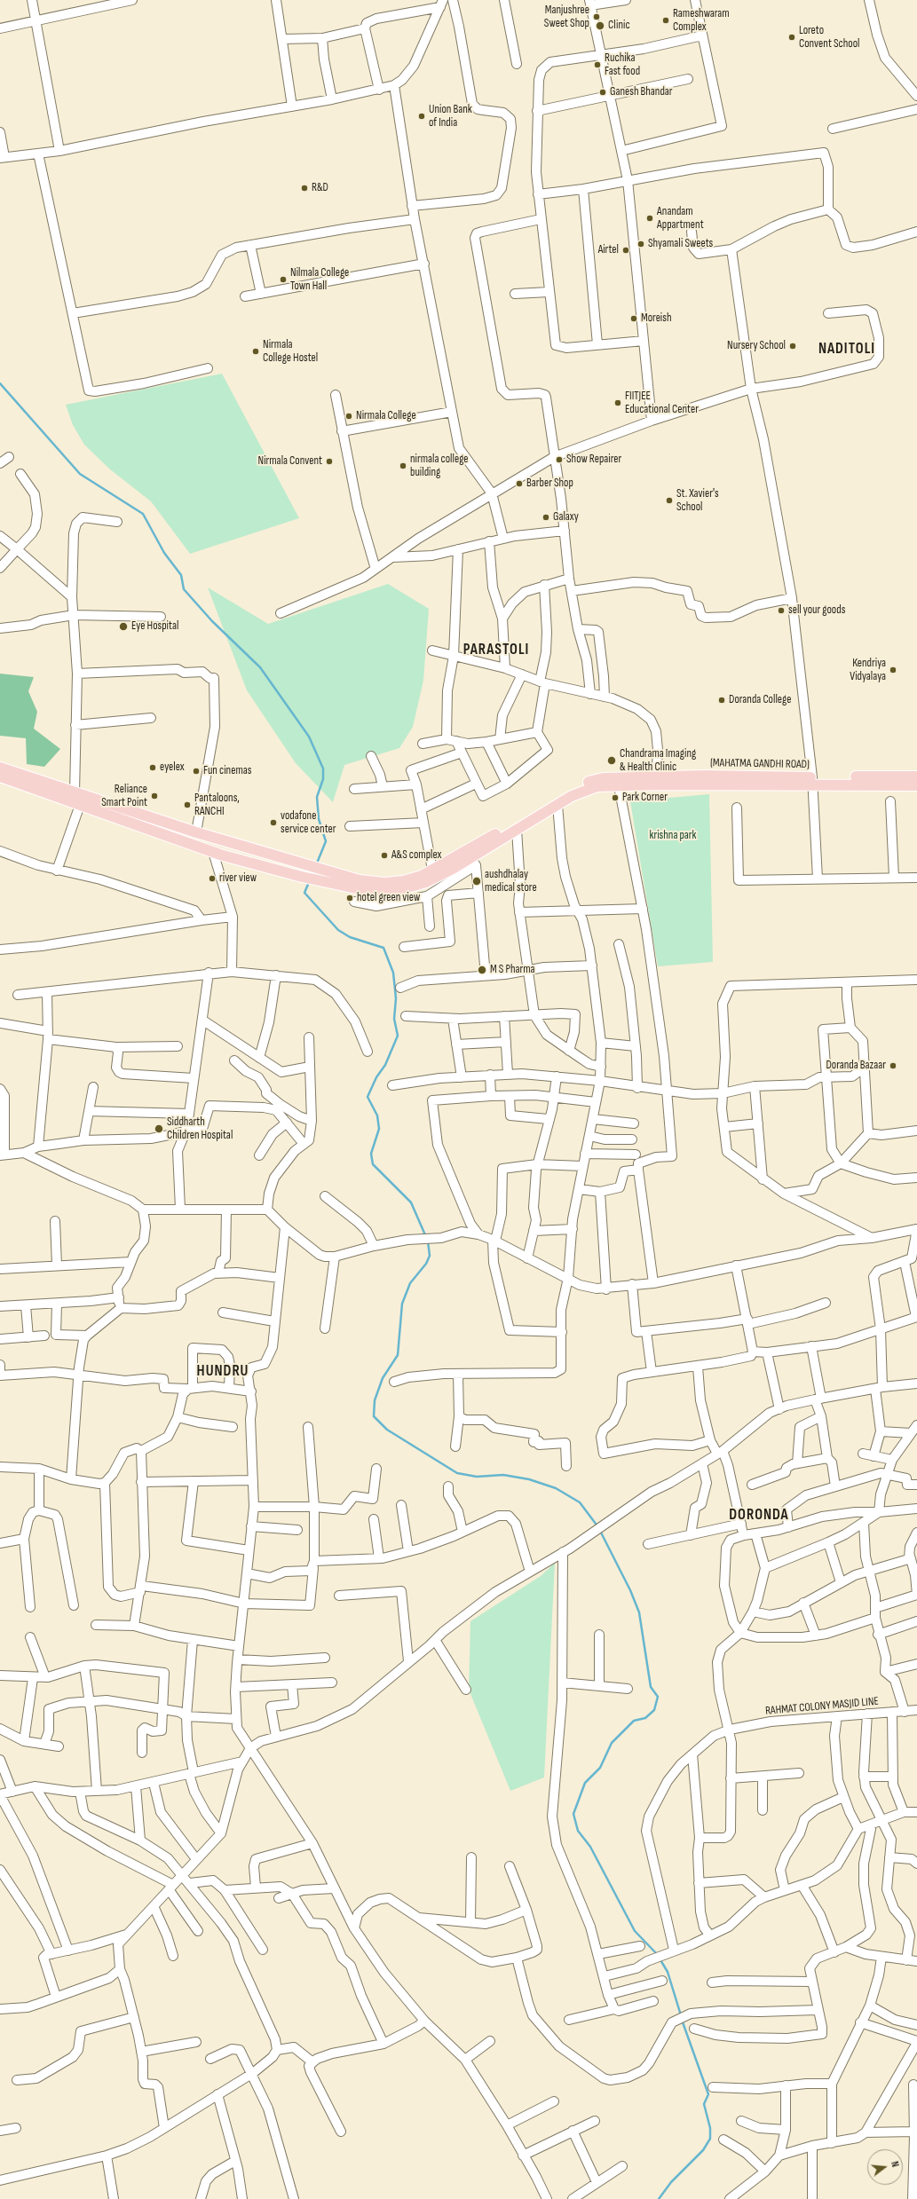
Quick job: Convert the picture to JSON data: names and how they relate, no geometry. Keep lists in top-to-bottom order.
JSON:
{
  "streets": {
    "main road": ["(MAHATMA GANDHI ROAD)"],
    "street": ["RAHMAT COLONY MASJID LINE"]
  },
  "districts": [
    "NADITOLI",
    "PARASTOLI",
    "HUNDRU",
    "DORONDA"
  ],
  "parks": ["krishna park"],
  "places": [
    "Manjushree Sweet Shop",
    "Rameshwaram Complex",
    "Clinic",
    "Loreto Convent School",
    "Ruchika Fast food",
    "Ganesh Bhandar",
    "Union Bank of India",
    "R&D",
    "Anandam Appartment",
    "Shyamali Sweets",
    "Airtel",
    "Nilmala College Town Hall",
    "Moreish",
    "Nursery School",
    "Nirmala College Hostel",
    "FIITJEE Educational Center",
    "Nirmala College",
    "Show Repairer",
    "Nirmala Convent",
    "nirmala college building",
    "Barber Shop",
    "St. Xavier's School",
    "Galaxy",
    "sell your goods",
    "Eye Hospital",
    "Kendriya Vidyalaya",
    "Doranda College",
    "Chandrama Imaging & Health Clinic",
    "eyelex",
    "Fun cinemas",
    "Reliance Smart Point",
    "Park Corner",
    "Pantaloons, RANCHI",
    "vodafone service center",
    "A&S complex",
    "river view",
    "aushdhalay medical store",
    "hotel green view",
    "M S Pharma",
    "Doranda Bazaar",
    "Siddharth Children Hospital"
  ],
  "north": "right"
}
